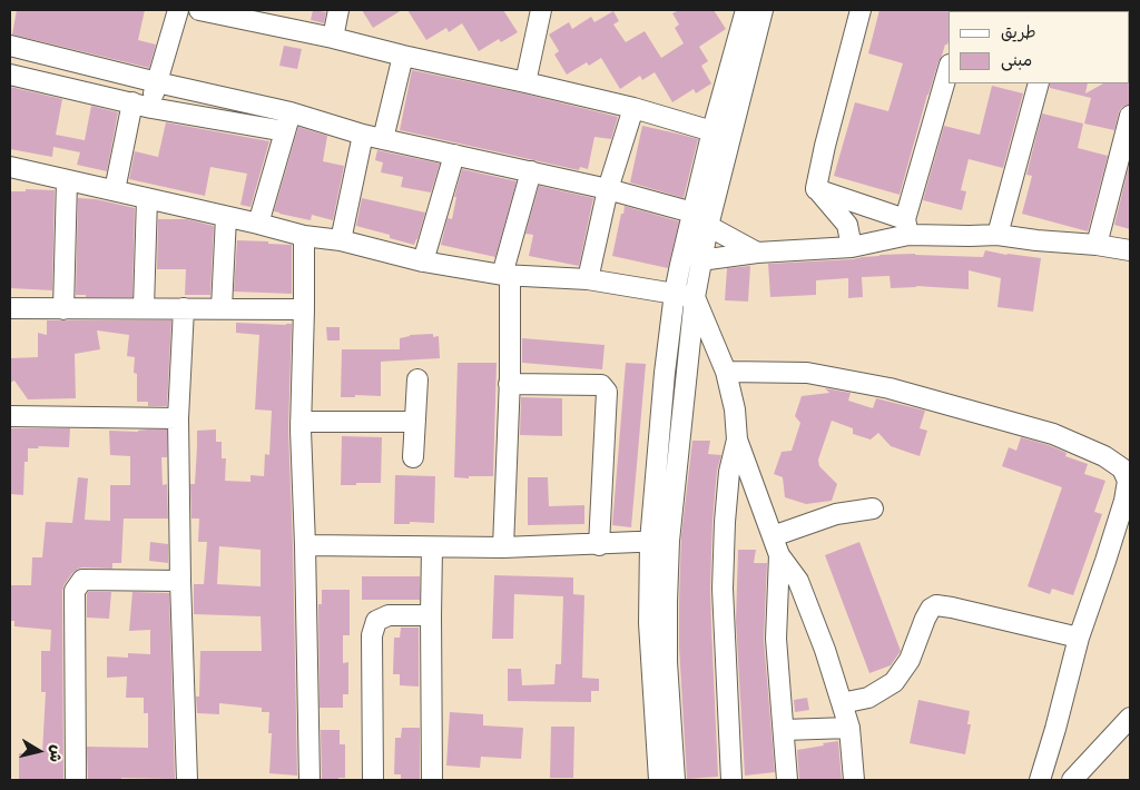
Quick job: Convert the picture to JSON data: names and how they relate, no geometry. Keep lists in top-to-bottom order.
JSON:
{
  "legend": ["طريق", "مبنى"],
  "north": "right"
}
